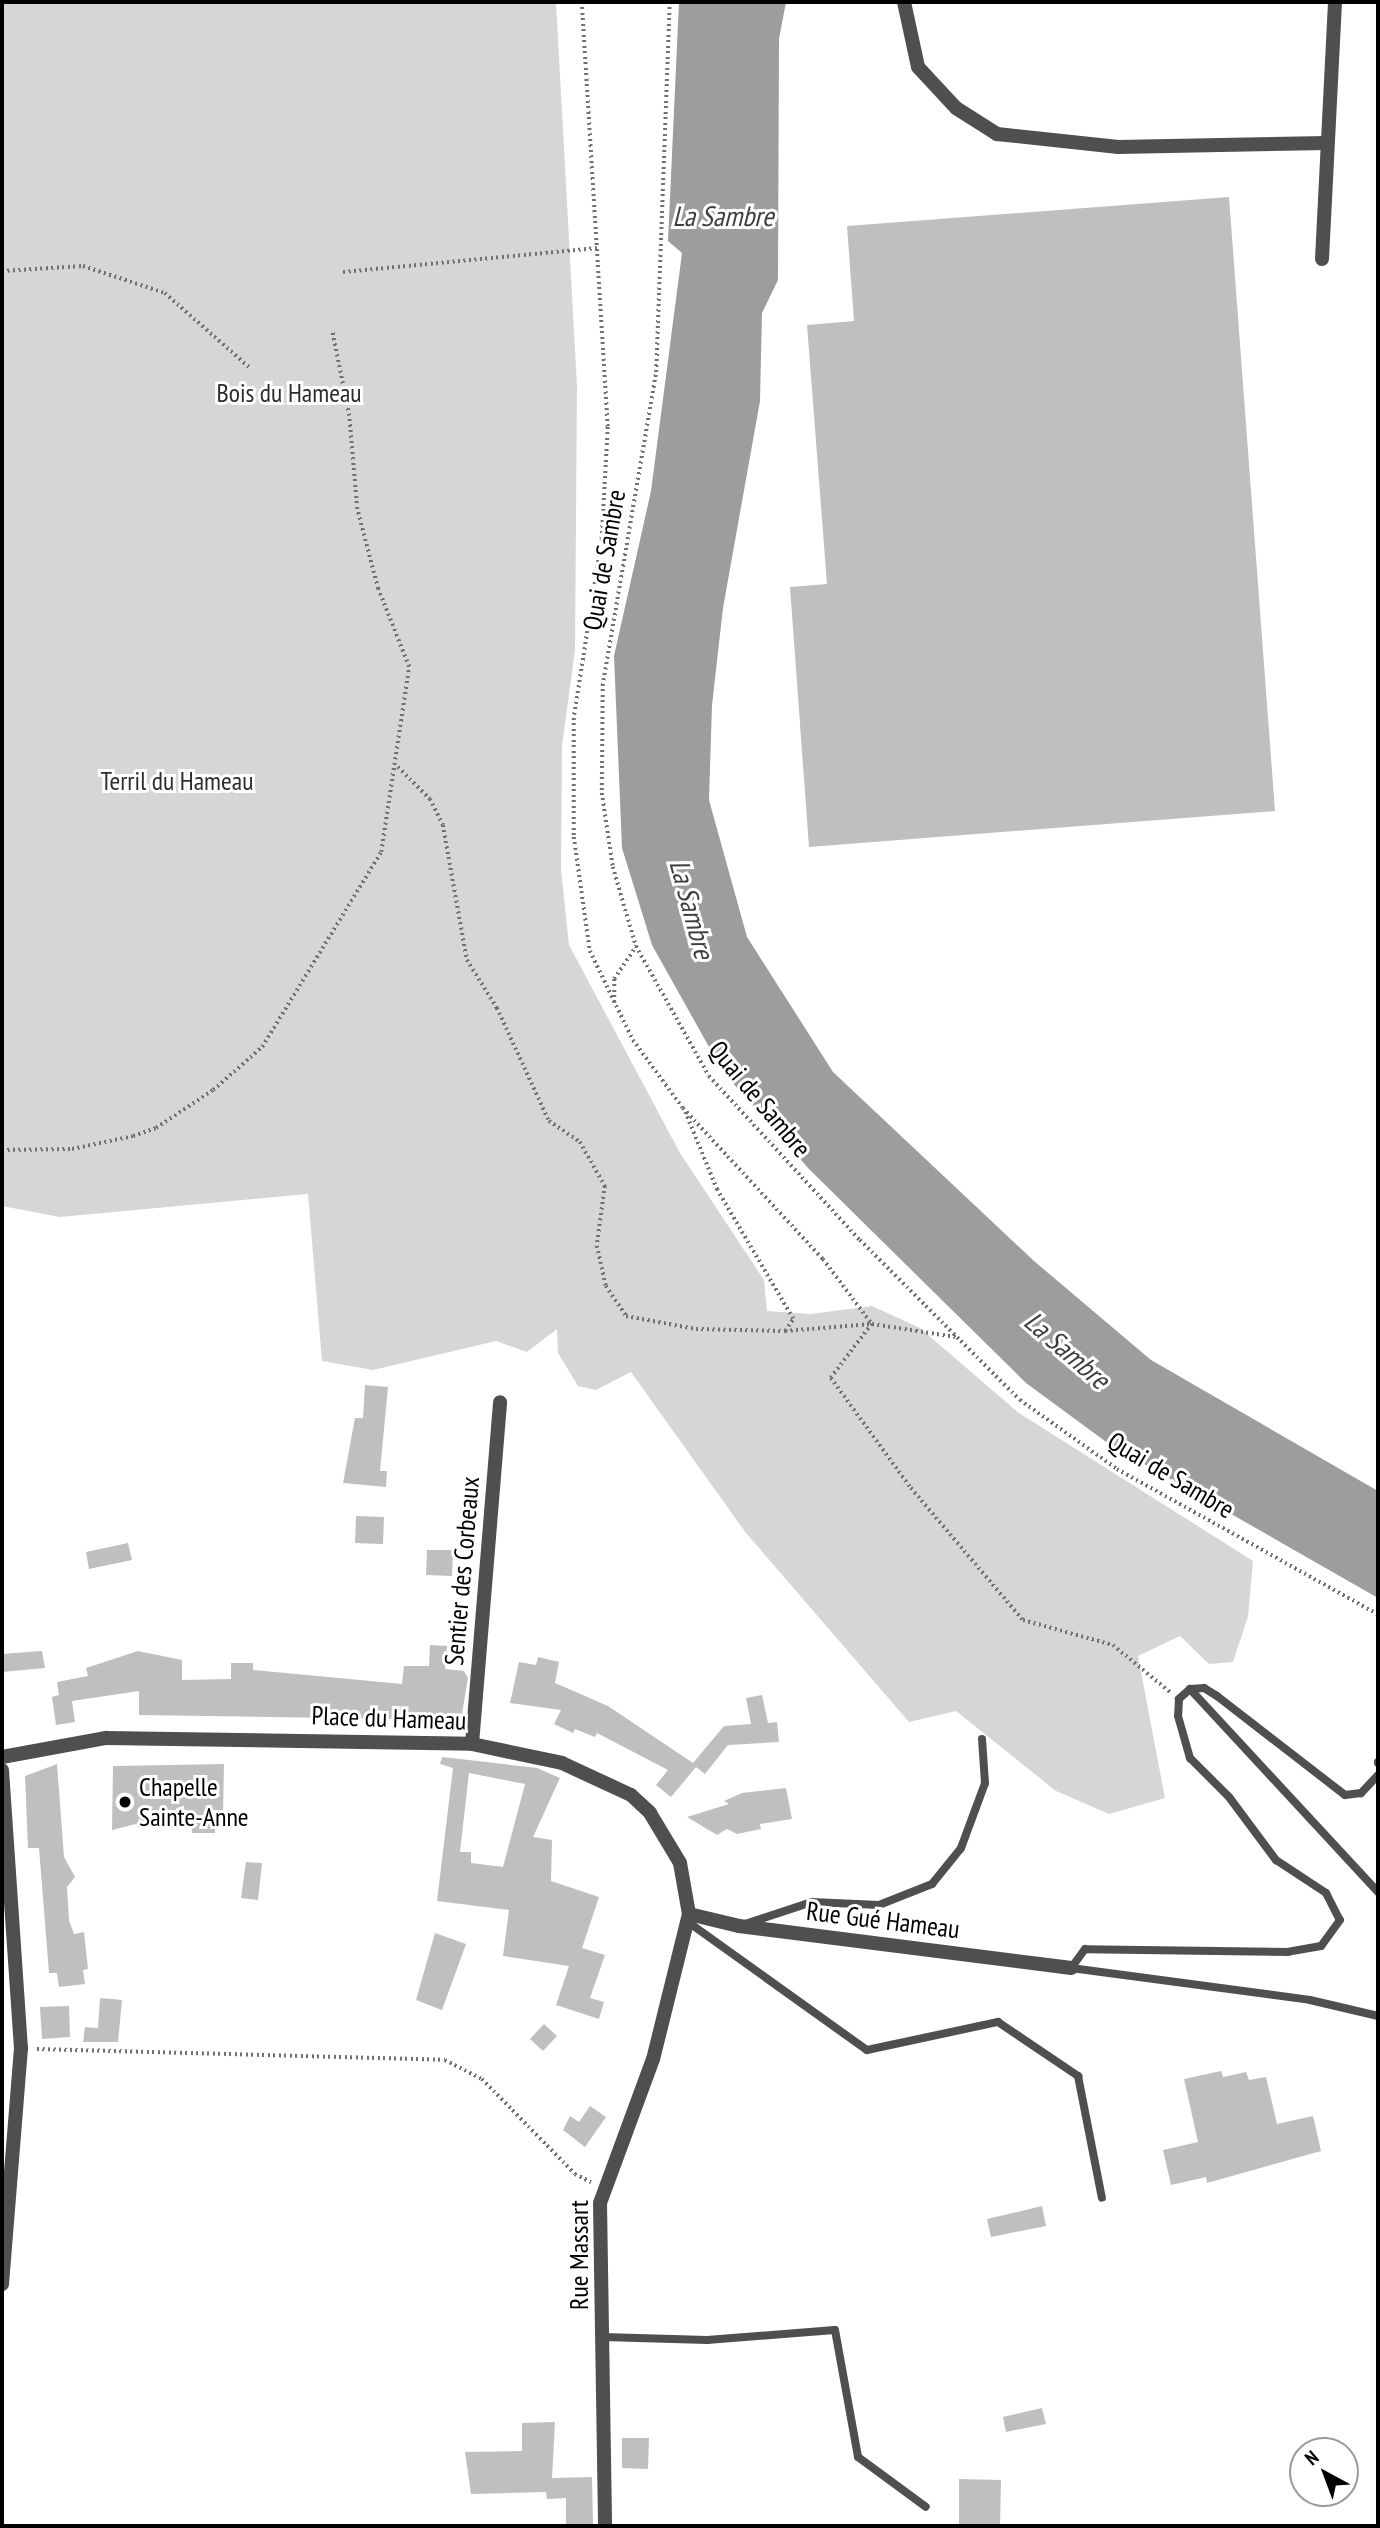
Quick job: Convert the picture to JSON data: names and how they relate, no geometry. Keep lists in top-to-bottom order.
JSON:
{
  "streets": {
    "street": [
      "Sentier des Corbeaux",
      "Place du Hameau",
      "Rue Gué Hameau",
      "Rue Massart"
    ],
    "path": ["Quai de Sambre"]
  },
  "crossings": [
    ["Sentier des Corbeaux", "Place du Hameau"],
    ["Place du Hameau", "Rue Gué Hameau"],
    ["Place du Hameau", "Rue Massart"],
    ["Rue Gué Hameau", "Rue Massart"]
  ],
  "water": ["La Sambre"],
  "parks": ["Bois du Hameau", "Terril du Hameau"],
  "places": ["Chapelle Sainte-Anne"],
  "north": "top left"
}
